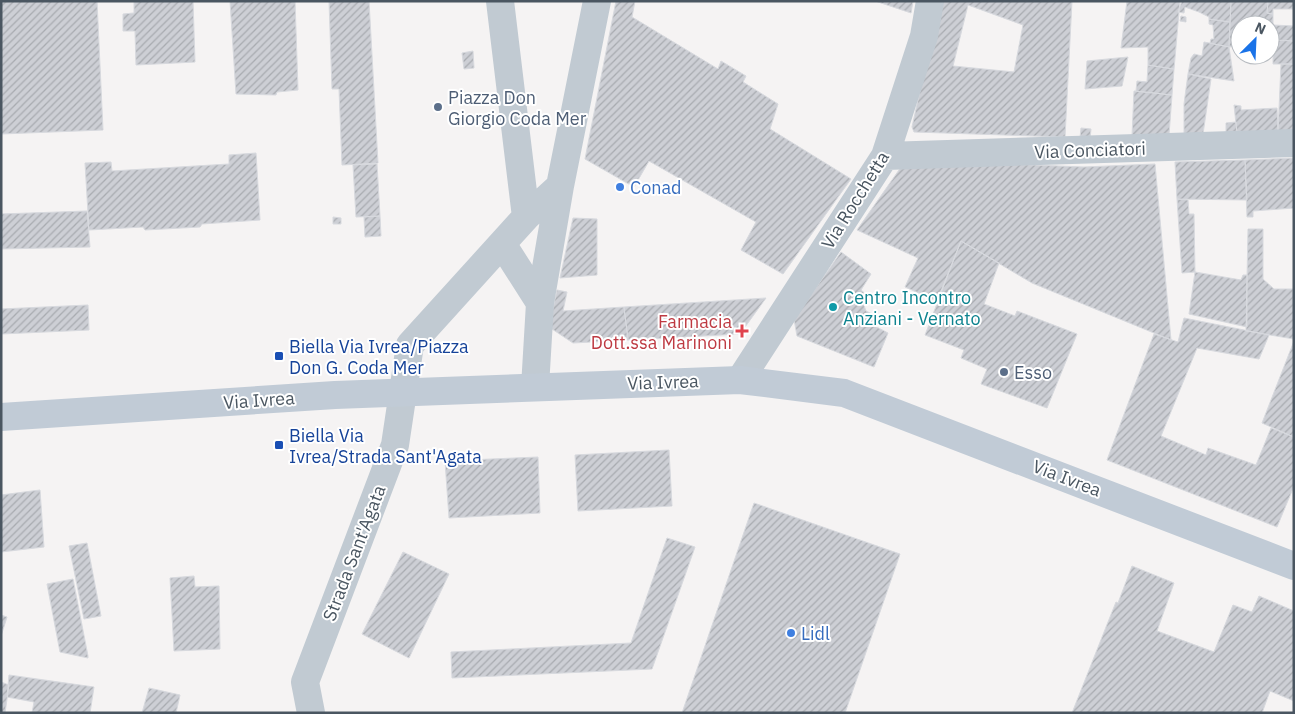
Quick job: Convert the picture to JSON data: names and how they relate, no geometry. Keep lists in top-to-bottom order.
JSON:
{
  "streets": {
    "main road": ["Via Ivrea"],
    "street": ["Via Conciatori", "Via Rocchetta", "Strada Sant'Agata"]
  },
  "crossings": [
    ["Via Conciatori", "Via Rocchetta"],
    ["Via Rocchetta", "Via Ivrea"],
    ["Via Ivrea", "Strada Sant'Agata"]
  ],
  "places": {
    "other": [
      "Piazza Don Giorgio Coda Mer",
      "Conad",
      "Centro Incontro Anziani - Vernato",
      "Esso",
      "Lidl"
    ],
    "health": ["Farmacia Dott.ssa Marinoni"],
    "transit": ["Biella Via Ivrea/Piazza Don G. Coda Mer", "Biella Via Ivrea/Strada Sant'Agata"]
  },
  "north": "top right"
}
